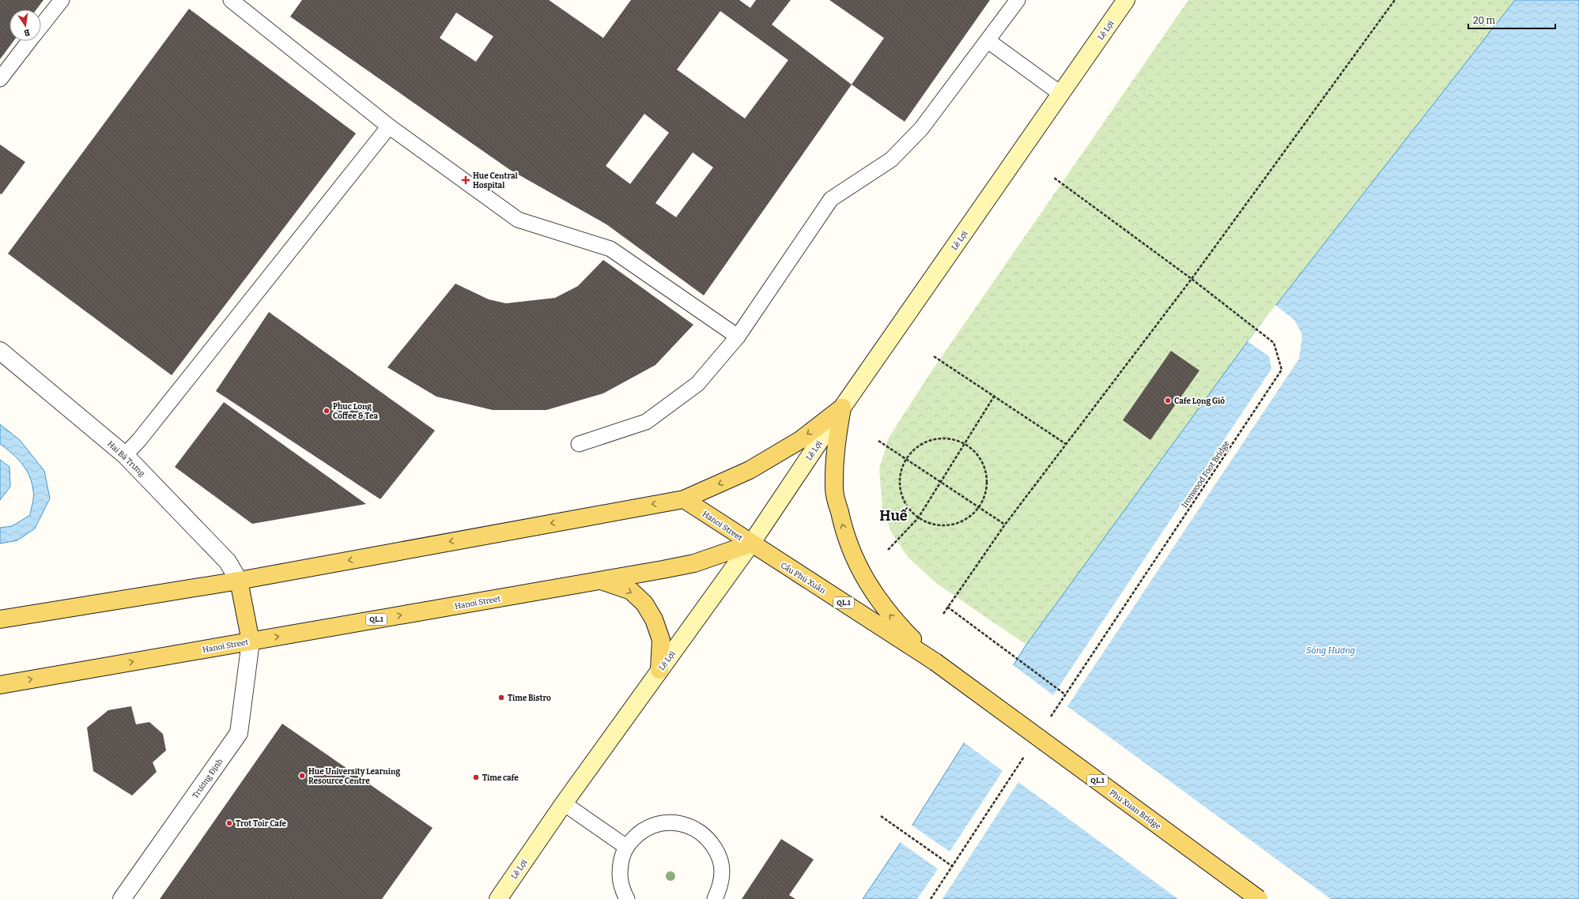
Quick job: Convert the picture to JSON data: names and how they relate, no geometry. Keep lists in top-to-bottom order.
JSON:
{
  "streets": {
    "main road": [
      "Lê Lợi",
      "Hanoi Street",
      "Cầu Phú Xuân",
      "QL.1",
      "Phu Xuan Bridge"
    ],
    "street": ["Hai Bà Trưng", "Trương Định"],
    "path": ["Ironwood Foot Bridge"]
  },
  "crossings": [
    ["Lê Lợi", "Hanoi Street"],
    ["Lê Lợi", "Cầu Phú Xuân"],
    ["Hanoi Street", "Cầu Phú Xuân"],
    ["Hanoi Street", "Trương Định"],
    ["Cầu Phú Xuân", "Phu Xuan Bridge"]
  ],
  "districts": ["Huế"],
  "water": ["Sông Hương"],
  "places": {
    "health": ["Hue Central Hospital"],
    "other": [
      "Cafe Lọng Gió",
      "Phuc Long Coffee & Tea",
      "Time Bistro",
      "Hue University Learning Resource Centre",
      "Time cafe",
      "Trot Toir Cafe"
    ]
  },
  "scale_bar": "20 m",
  "north": "bottom"
}
